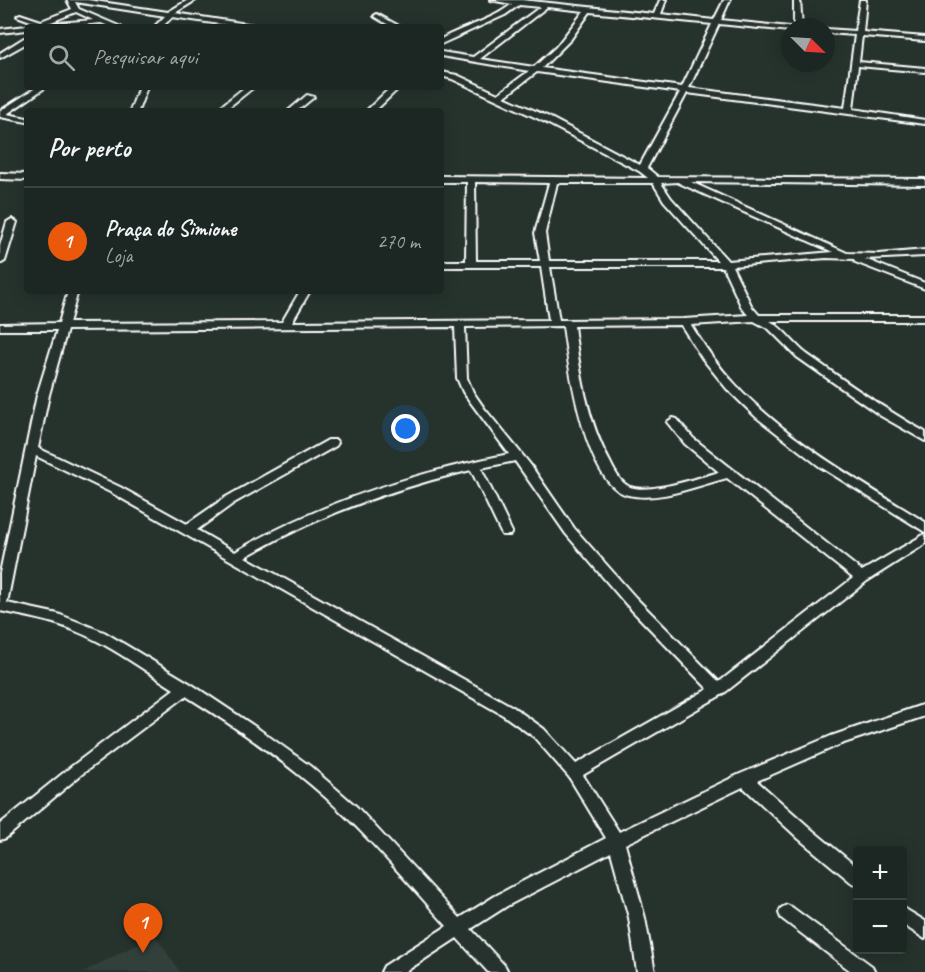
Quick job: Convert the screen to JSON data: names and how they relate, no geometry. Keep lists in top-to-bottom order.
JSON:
{
  "north": "bottom right",
  "page": {
    "search": "Pesquisar aqui",
    "heading": "Por perto",
    "list": [
      {
        "mark": "1",
        "name": "Praça do Simione",
        "note": "Loja",
        "value": "270 m"
      }
    ],
    "map_buttons": ["+", "−"],
    "pins": "1"
  }
}
